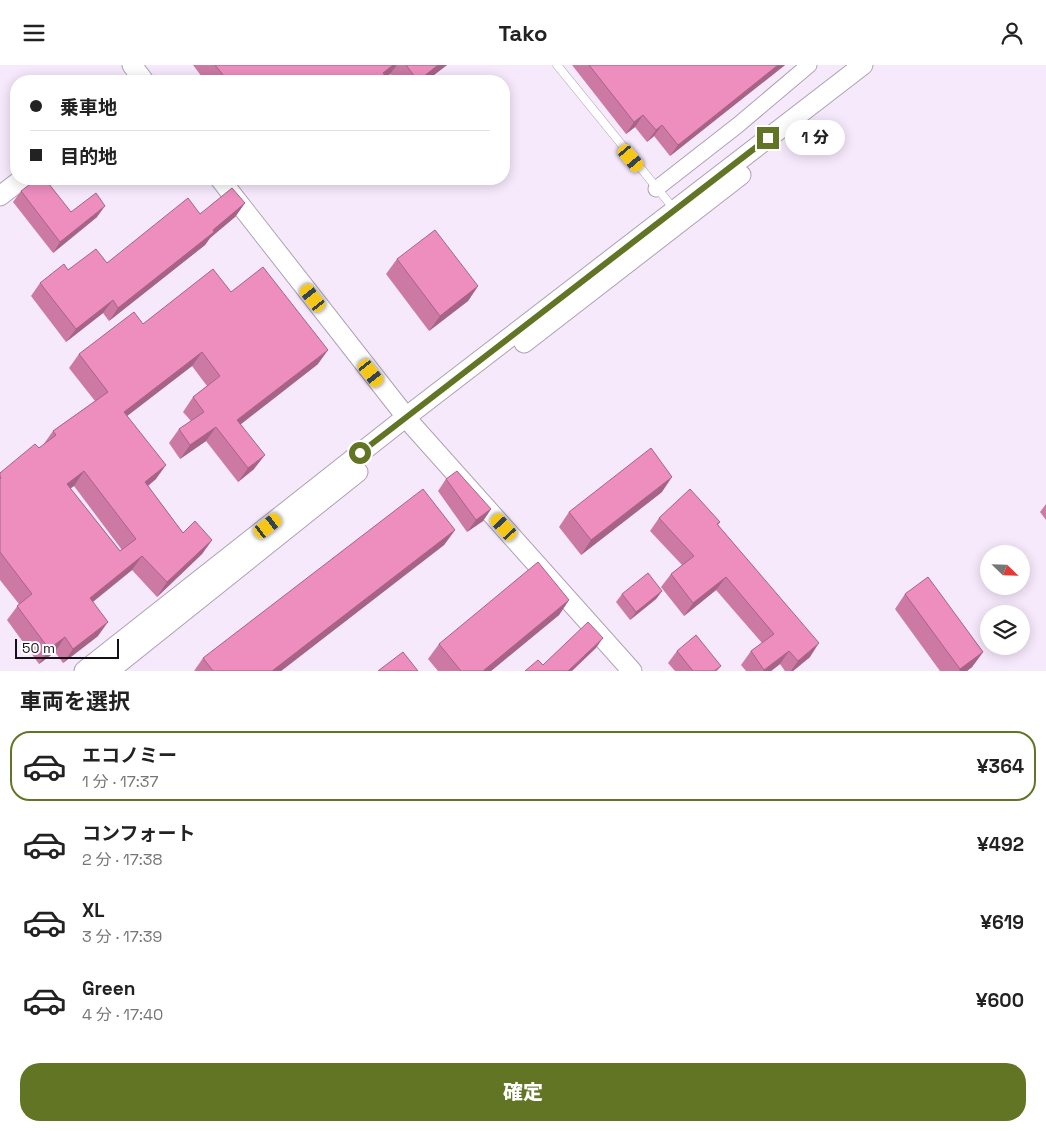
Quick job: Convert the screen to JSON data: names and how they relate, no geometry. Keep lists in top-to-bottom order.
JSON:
{
  "scale_bar": "50 m",
  "north": "bottom right",
  "page": {
    "header": "Tako",
    "banner": ["乗車地", "目的地"],
    "bubble": "1 分",
    "scale": "50 m",
    "heading": "車両を選択",
    "list": [
      {
        "name": "エコノミー",
        "note": "1 分 · 17:37",
        "value": "¥364"
      },
      {
        "name": "コンフォート",
        "note": "2 分 · 17:38",
        "value": "¥492"
      },
      {
        "name": "XL",
        "note": "3 分 · 17:39",
        "value": "¥619"
      },
      {
        "name": "Green",
        "note": "4 分 · 17:40",
        "value": "¥600"
      }
    ],
    "buttons": "確定"
  }
}
